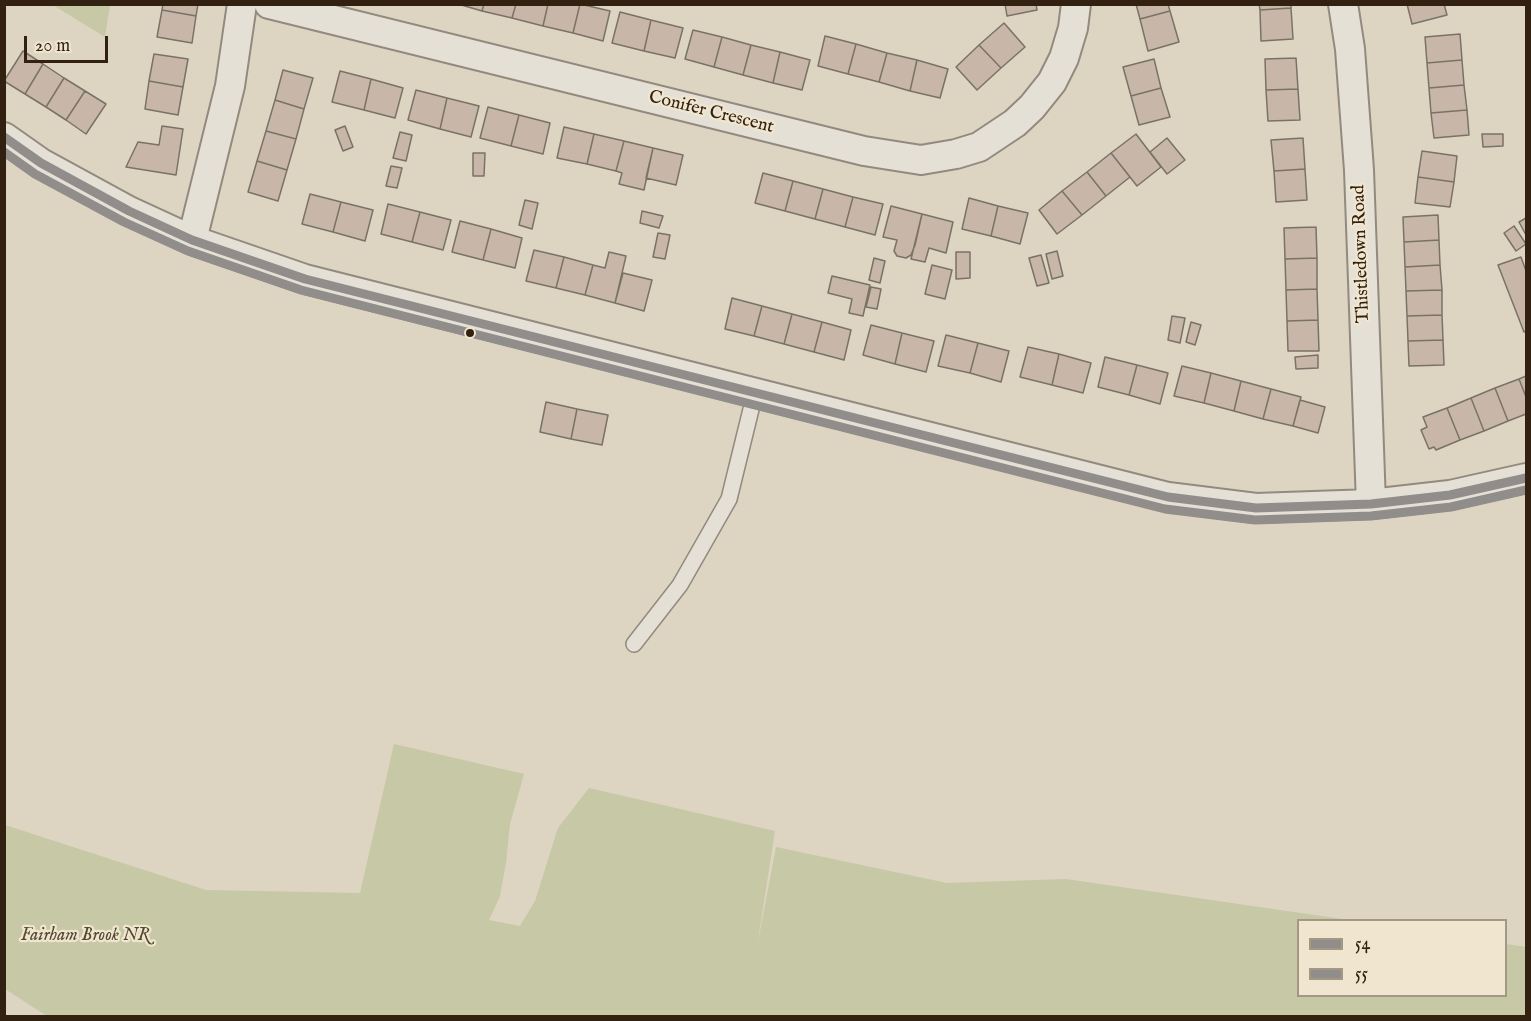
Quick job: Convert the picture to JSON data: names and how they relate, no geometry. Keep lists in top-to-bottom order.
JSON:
{
  "streets": {
    "street": ["Conifer Crescent", "Thistledown Road"]
  },
  "parks": ["Fairham Brook NR"],
  "lines": ["transit line 54", "transit line 55"],
  "legend": ["54", "55"],
  "scale_bar": "20 m"
}
